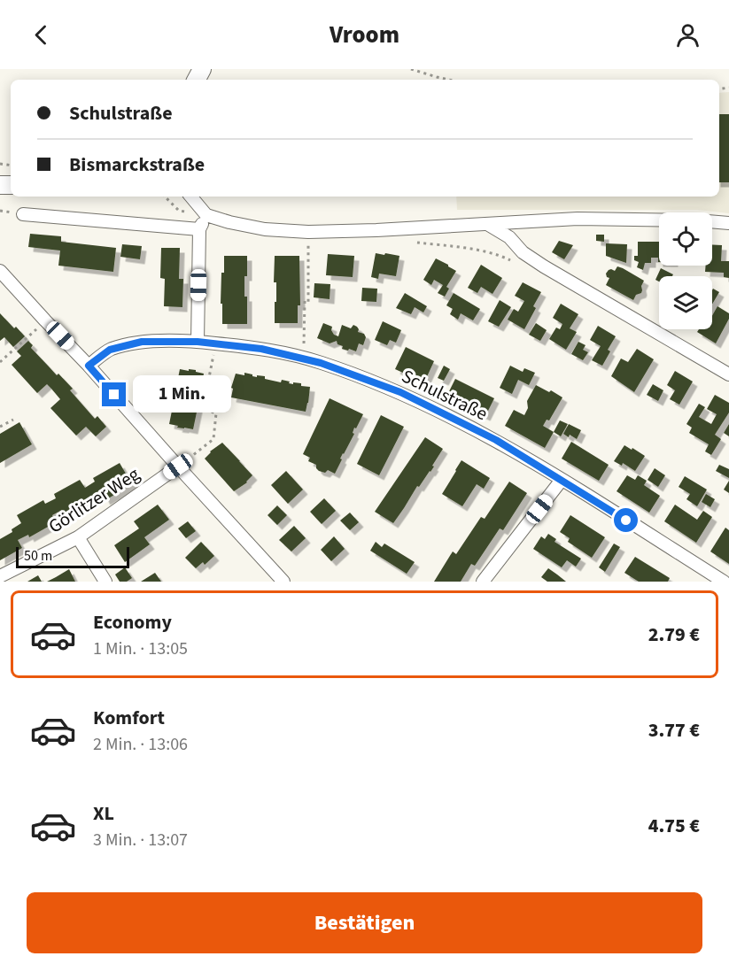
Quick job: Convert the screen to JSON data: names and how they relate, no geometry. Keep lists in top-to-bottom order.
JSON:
{
  "streets": {
    "street": ["Schulstraße", "Görlitzer Weg"]
  },
  "scale_bar": "50 m",
  "page": {
    "header": "Vroom",
    "banner": ["Schulstraße", "Bismarckstraße"],
    "bubble": "1 Min.",
    "scale": "50 m",
    "list": [
      {
        "name": "Economy",
        "note": "1 Min. · 13:05",
        "value": "2.79 €"
      },
      {
        "name": "Komfort",
        "note": "2 Min. · 13:06",
        "value": "3.77 €"
      },
      {
        "name": "XL",
        "note": "3 Min. · 13:07",
        "value": "4.75 €"
      }
    ],
    "buttons": "Bestätigen"
  }
}
